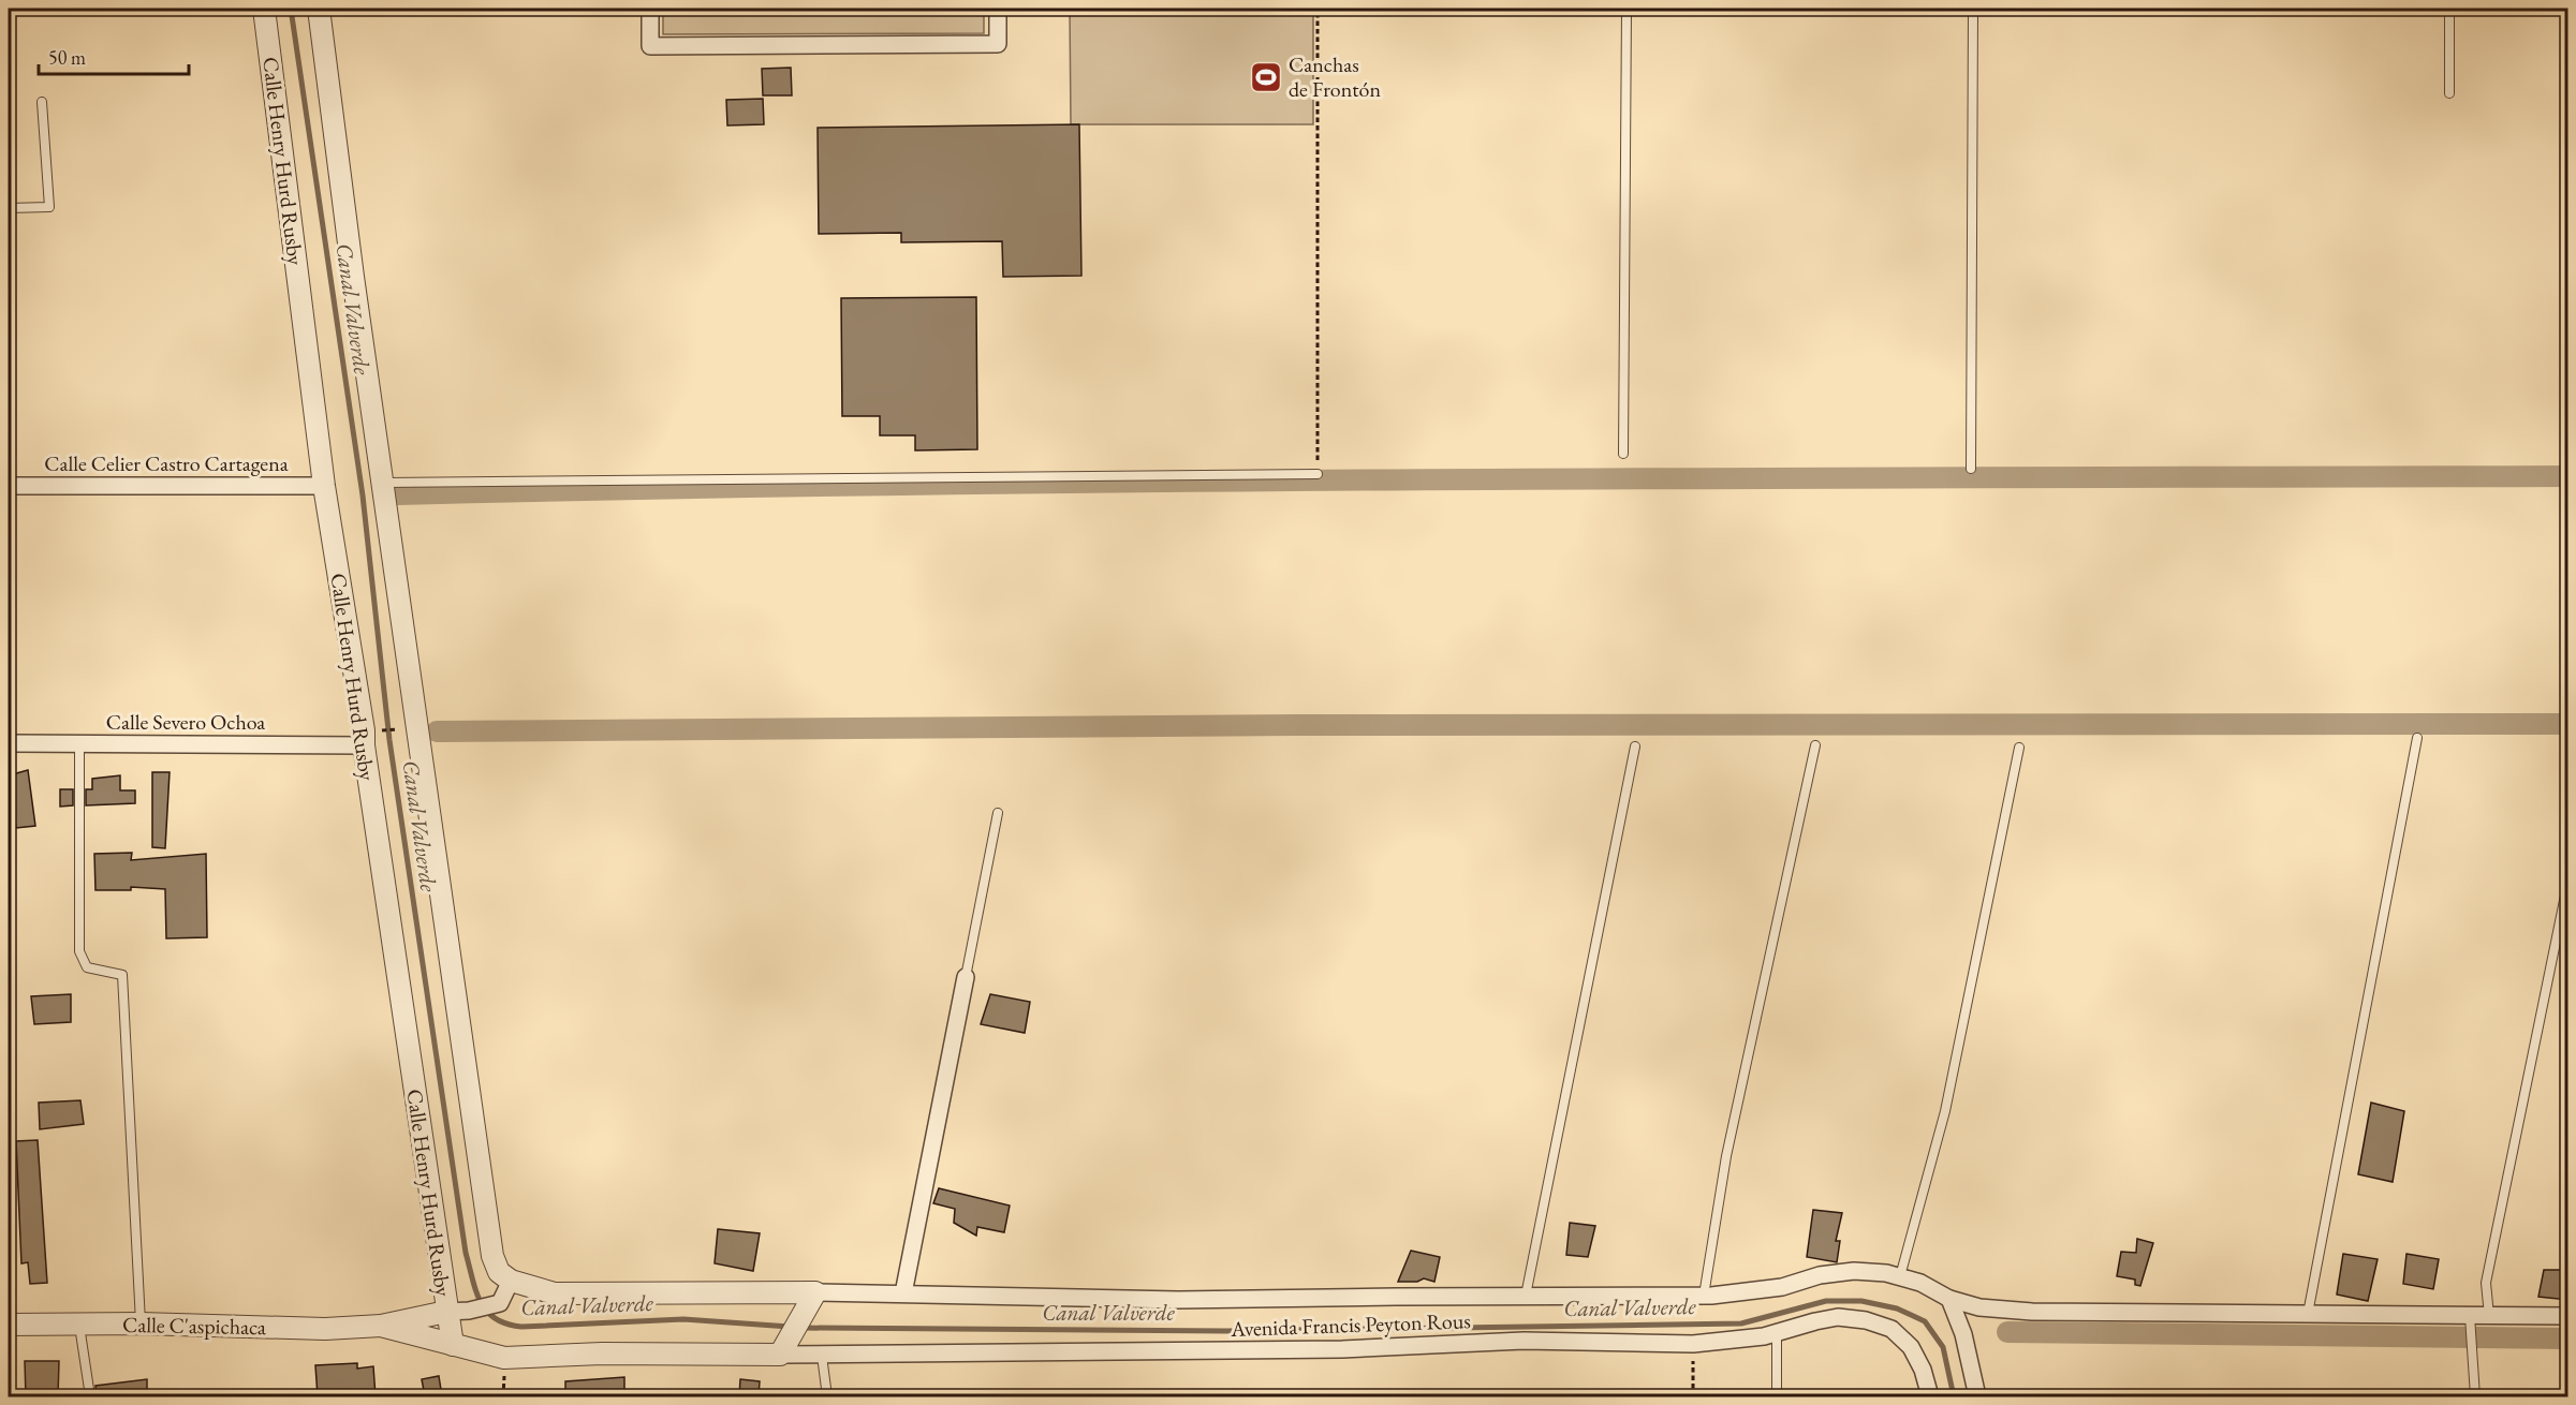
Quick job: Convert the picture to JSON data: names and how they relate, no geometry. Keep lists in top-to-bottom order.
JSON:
{
  "streets": {
    "street": [
      "Calle Henry Hurd Rusby",
      "Calle Celier Castro Cartagena",
      "Calle Severo Ochoa",
      "Avenida Francis Peyton Rous",
      "Calle C'aspichaca"
    ]
  },
  "crossings": [
    ["Calle Henry Hurd Rusby", "Calle Celier Castro Cartagena"],
    ["Calle Henry Hurd Rusby", "Calle Severo Ochoa"],
    ["Calle Henry Hurd Rusby", "Calle C'aspichaca"],
    ["Avenida Francis Peyton Rous", "Calle C'aspichaca"]
  ],
  "water": ["Canal Valverde"],
  "places": {
    "sports": ["Canchas de Frontón"]
  },
  "scale_bar": "50 m"
}
